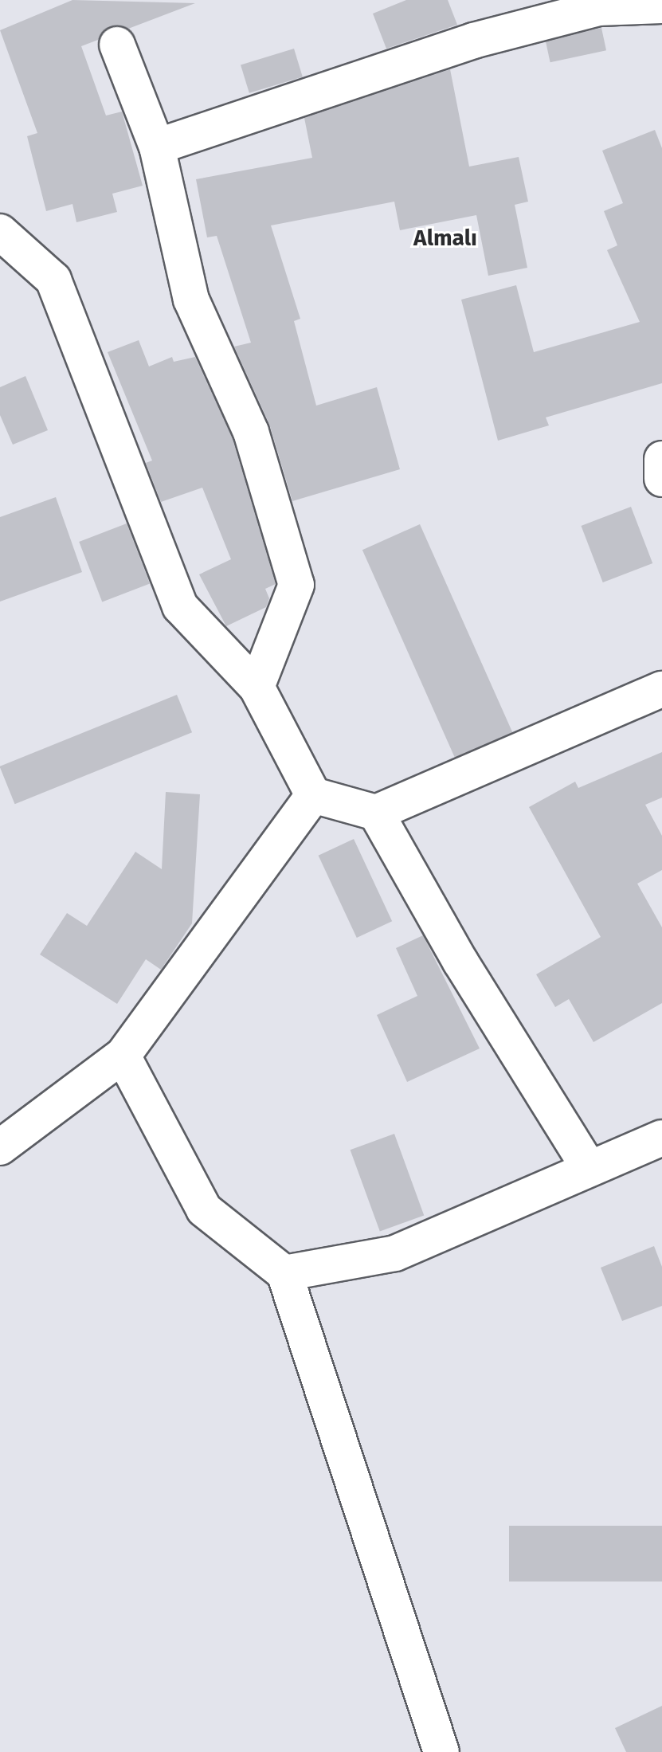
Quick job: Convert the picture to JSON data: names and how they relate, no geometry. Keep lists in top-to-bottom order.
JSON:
{
  "districts": ["Almalı"]
}
